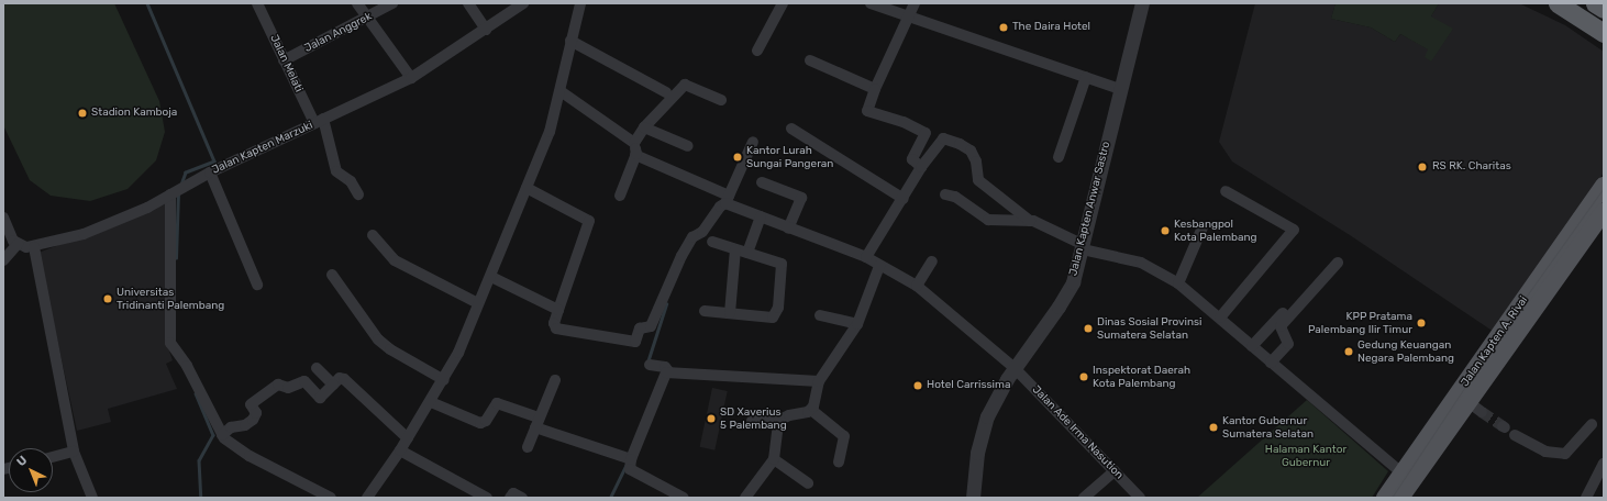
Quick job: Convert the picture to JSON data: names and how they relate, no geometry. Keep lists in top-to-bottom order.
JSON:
{
  "streets": {
    "main road": ["Jalan Kapten A. Rivai"],
    "street": [
      "Jalan Anggrek",
      "Jalan Melati",
      "Jalan Kapten Marzuki",
      "Jalan Kapten Anwar Sastro",
      "Jalan Ade Irma Nasution"
    ]
  },
  "crossings": [
    ["Jalan Anggrek", "Jalan Melati"],
    ["Jalan Melati", "Jalan Kapten Marzuki"],
    ["Jalan Kapten Anwar Sastro", "Jalan Ade Irma Nasution"]
  ],
  "parks": ["Halaman Kantor Gubernur"],
  "places": [
    "The Daira Hotel",
    "Stadion Kamboja",
    "Kantor Lurah Sungai Pangeran",
    "RS RK. Charitas",
    "Kesbangpol Kota Palembang",
    "Universitas Tridinanti Palembang",
    "KPP Pratama Palembang Ilir Timur",
    "Dinas Sosial Provinsi Sumatera Selatan",
    "Gedung Keuangan Negara Palembang",
    "Inspektorat Daerah Kota Palembang",
    "Hotel Carrissima",
    "SD Xaverius 5 Palembang",
    "Kantor Gubernur Sumatera Selatan"
  ],
  "north": "top left"
}
